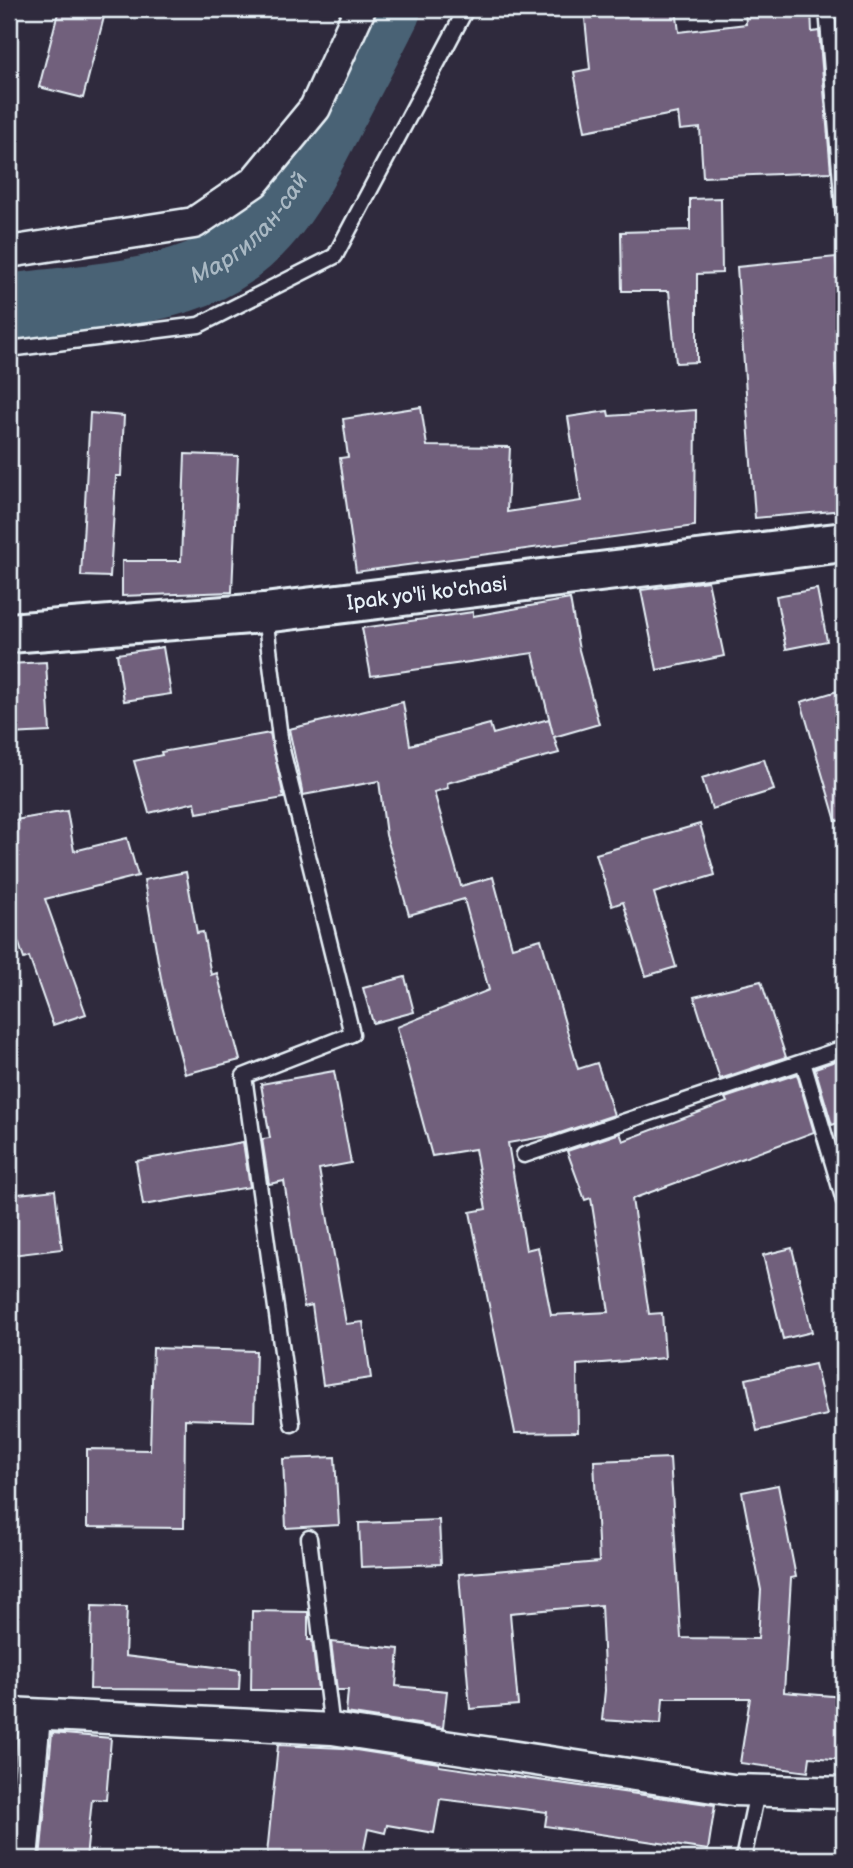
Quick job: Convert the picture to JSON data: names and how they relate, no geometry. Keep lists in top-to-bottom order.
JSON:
{
  "streets": {
    "main road": ["Ipak yo'li ko'chasi"]
  },
  "water": ["Маргилан-сай"]
}
